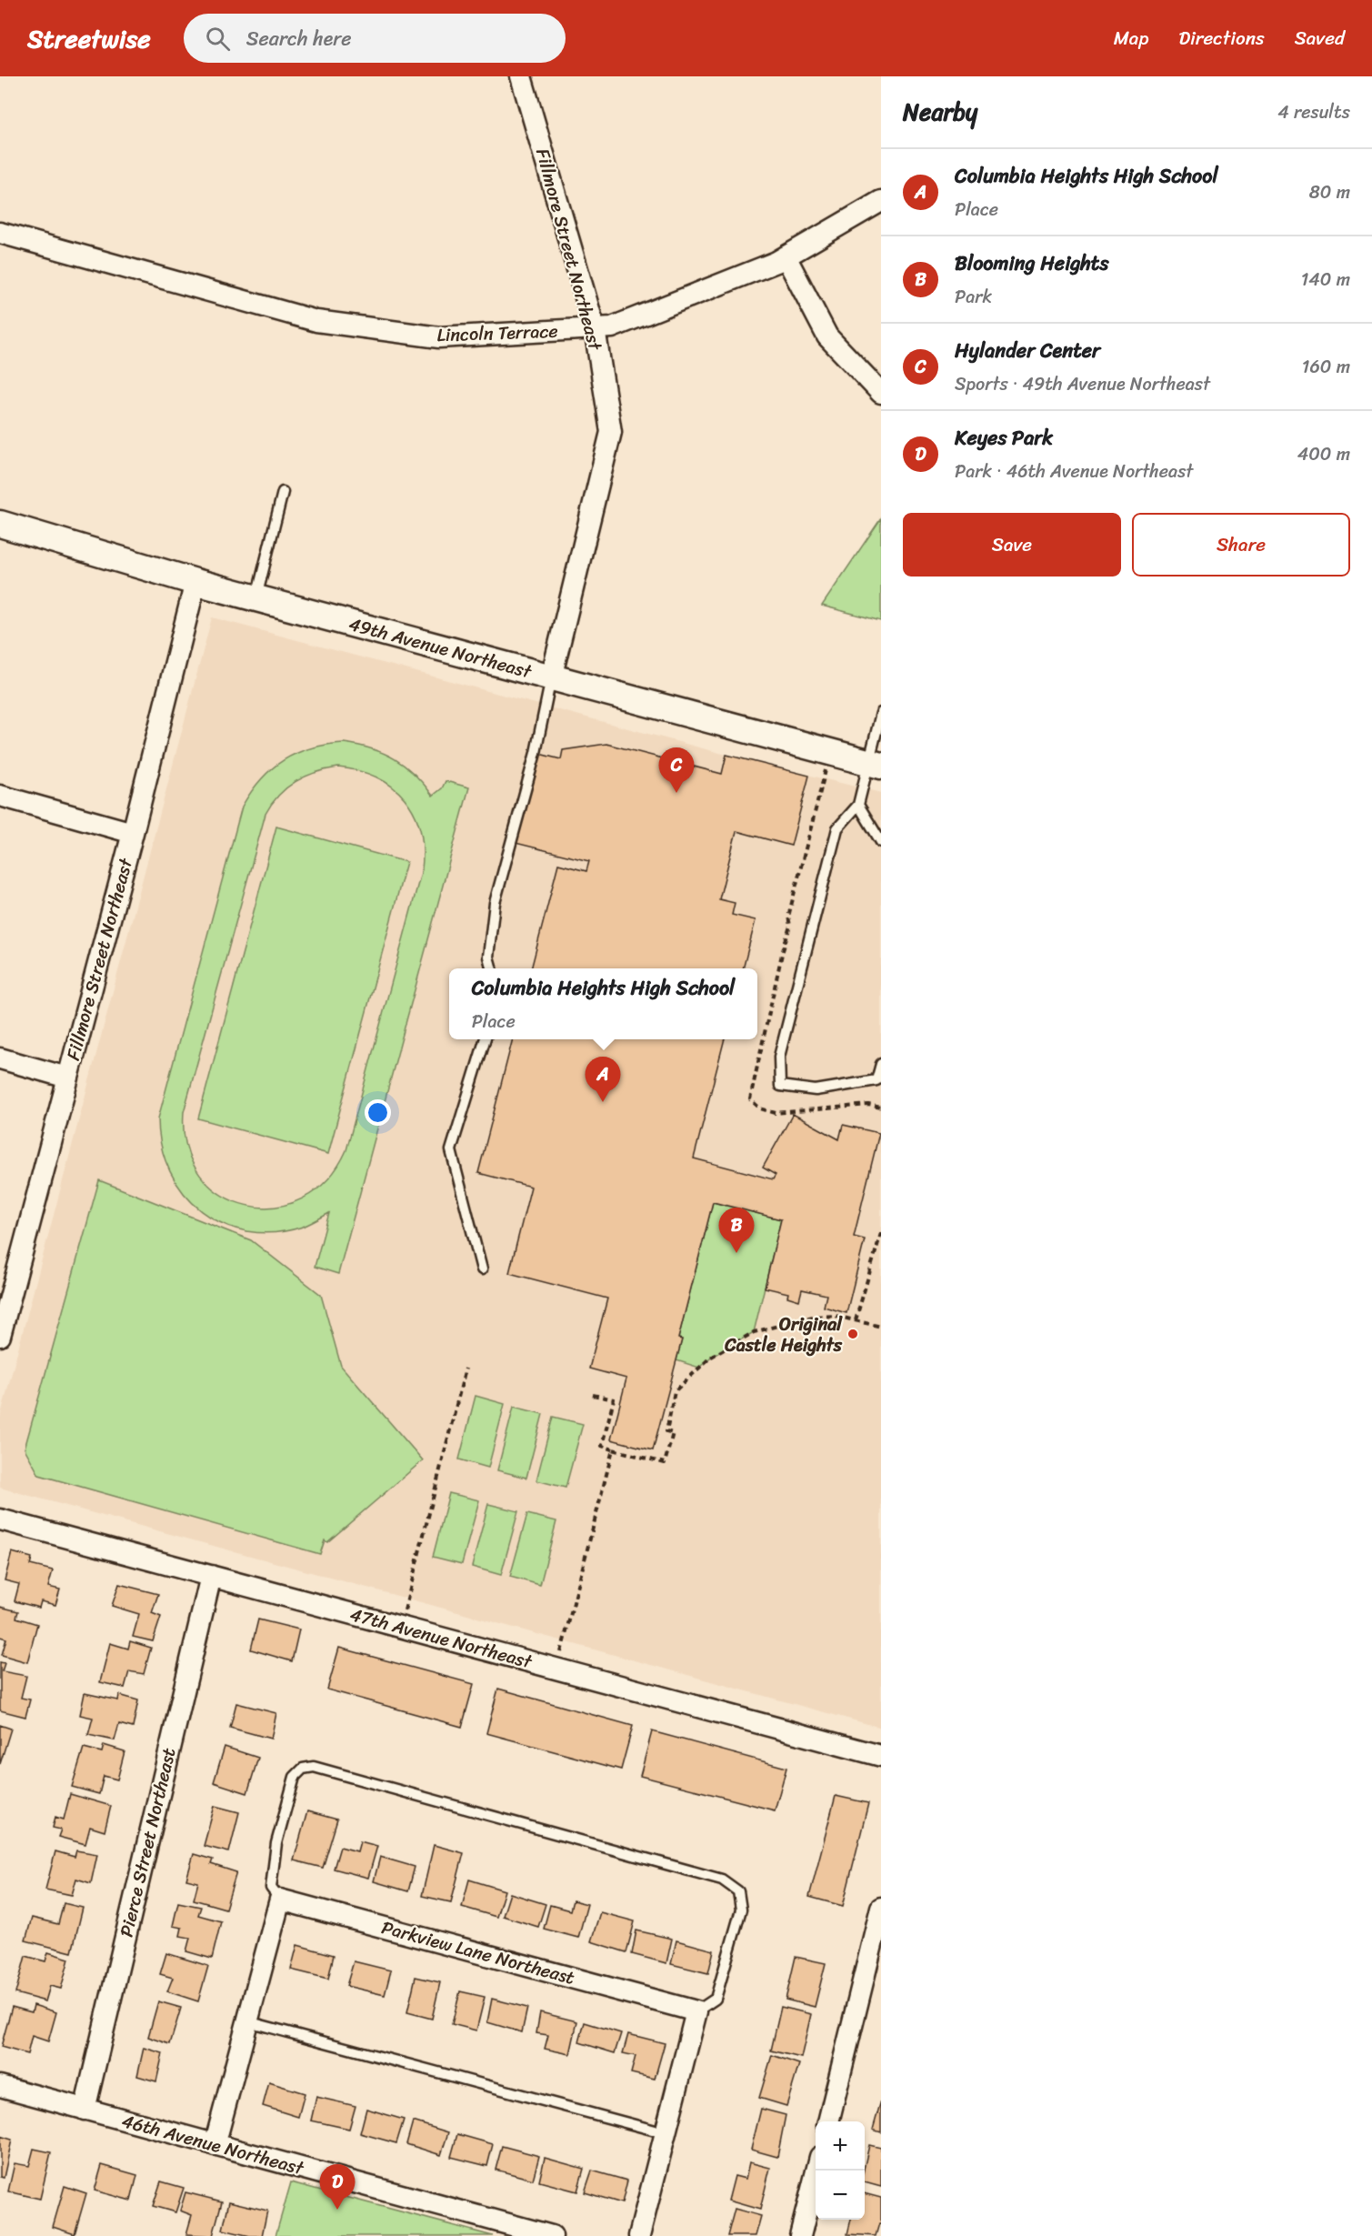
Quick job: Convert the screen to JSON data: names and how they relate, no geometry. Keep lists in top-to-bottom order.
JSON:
{
  "streets": {
    "street": [
      "Fillmore Street Northeast",
      "Lincoln Terrace",
      "49th Avenue Northeast",
      "47th Avenue Northeast",
      "Pierce Street Northeast",
      "Parkview Lane Northeast",
      "46th Avenue Northeast"
    ]
  },
  "crossings": [
    ["Fillmore Street Northeast", "Lincoln Terrace"],
    ["Fillmore Street Northeast", "49th Avenue Northeast"],
    ["47th Avenue Northeast", "Pierce Street Northeast"],
    ["Pierce Street Northeast", "46th Avenue Northeast"]
  ],
  "places": ["Original Castle Heights"],
  "page": {
    "header": "Streetwise",
    "search": "Search here",
    "nav": ["Map", "Directions", "Saved"],
    "heading": ["Nearby", "4 results"],
    "list": [
      {
        "mark": "A",
        "name": "Columbia Heights High School",
        "note": "Place",
        "value": "80 m"
      },
      {
        "mark": "B",
        "name": "Blooming Heights",
        "note": "Park",
        "value": "140 m"
      },
      {
        "mark": "C",
        "name": "Hylander Center",
        "note": "Sports · 49th Avenue Northeast",
        "value": "160 m"
      },
      {
        "mark": "D",
        "name": "Keyes Park",
        "note": "Park · 46th Avenue Northeast",
        "value": "400 m"
      }
    ],
    "buttons": ["Save", "Share"],
    "pins": [
      "C",
      "A",
      "B",
      "D"
    ],
    "popup": ["Columbia Heights High School", "Place"],
    "map_buttons": ["+", "−"]
  }
}
